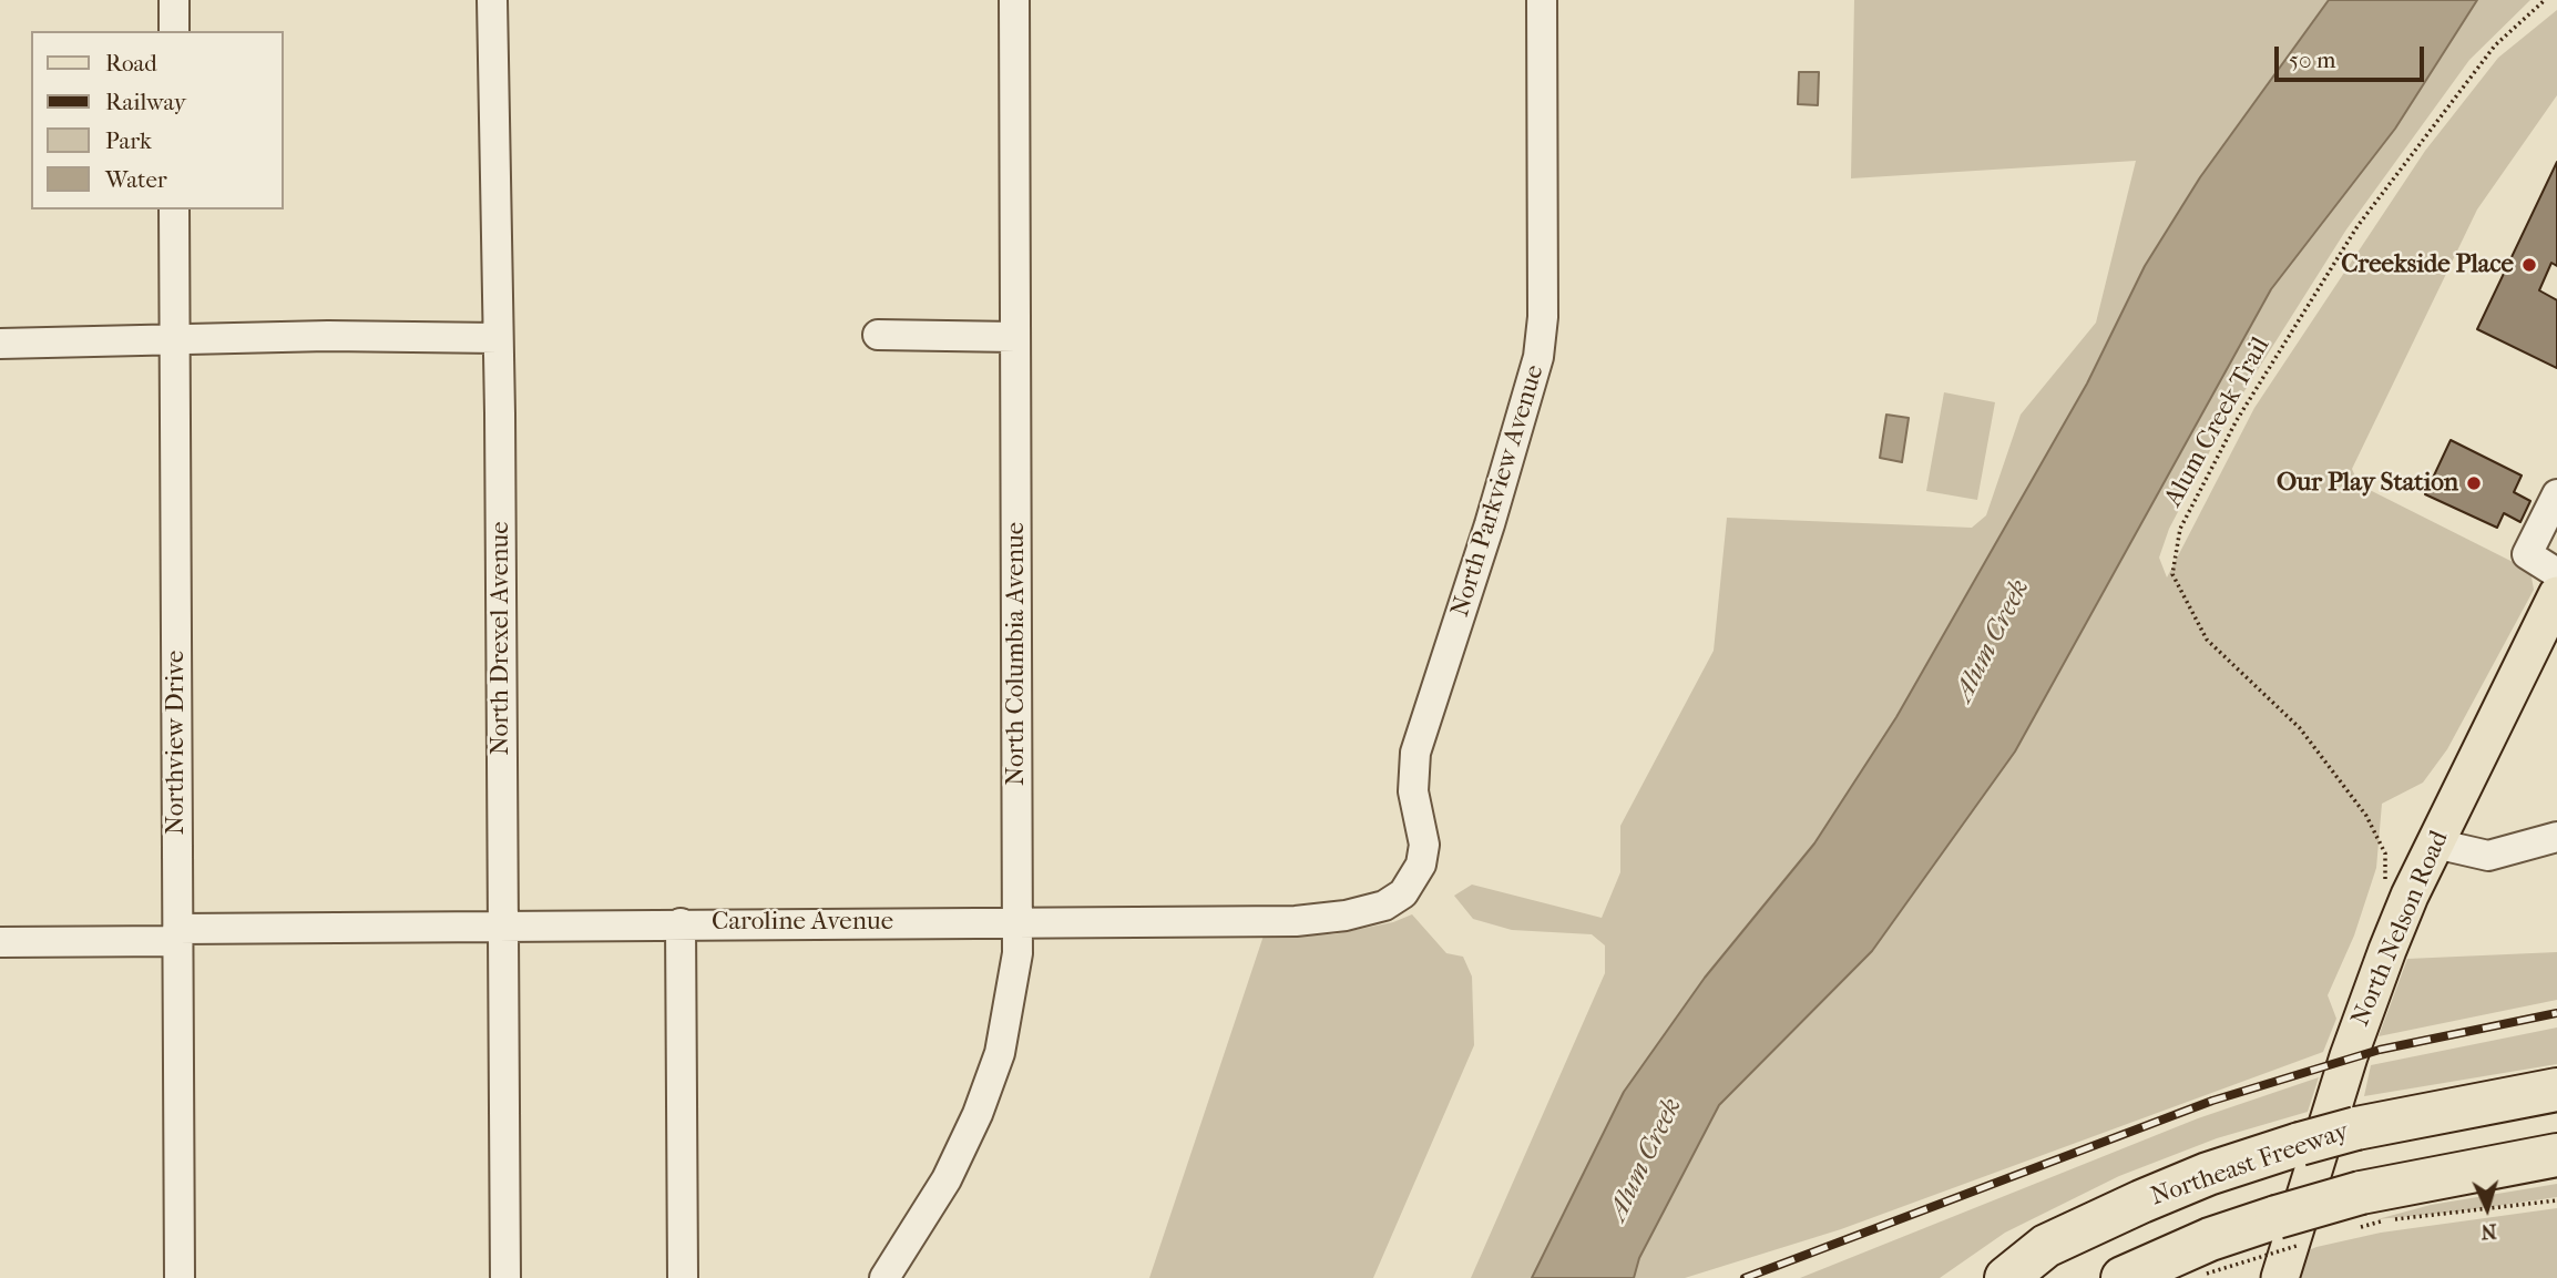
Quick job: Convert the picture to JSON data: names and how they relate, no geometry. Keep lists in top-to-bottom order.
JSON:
{
  "streets": {
    "highway": ["Northeast Freeway"],
    "main road": ["North Nelson Road"],
    "street": [
      "North Parkview Avenue",
      "North Drexel Avenue",
      "North Columbia Avenue",
      "Northview Drive",
      "Caroline Avenue"
    ],
    "path": ["Alum Creek Trail"]
  },
  "crossings": [
    ["North Parkview Avenue", "Caroline Avenue"],
    ["North Drexel Avenue", "Caroline Avenue"],
    ["North Columbia Avenue", "Caroline Avenue"],
    ["Northview Drive", "Caroline Avenue"]
  ],
  "water": ["Alum Creek"],
  "places": ["Creekside Place", "Our Play Station"],
  "legend": [
    "Road",
    "Railway",
    "Park",
    "Water"
  ],
  "scale_bar": "50 m",
  "north": "bottom"
}
